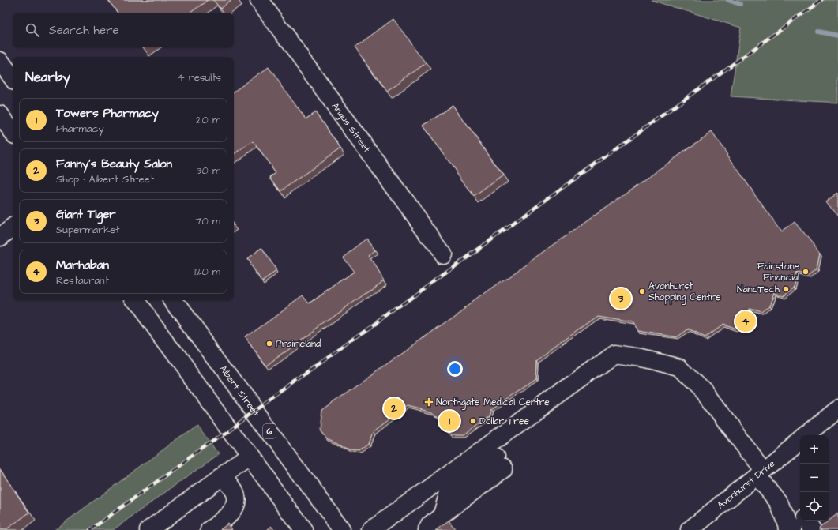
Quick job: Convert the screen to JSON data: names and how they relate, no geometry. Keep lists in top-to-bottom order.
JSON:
{
  "streets": {
    "main road": [
      "Angus Street",
      "Albert Street",
      "6",
      "Avonhurst Drive"
    ]
  },
  "places": {
    "other": [
      "Fairstone Financial",
      "NanoTech",
      "Avonhurst Shopping Centre",
      "Prairieland",
      "Dollar Tree"
    ],
    "health": ["Northgate Medical Centre"]
  },
  "page": {
    "search": "Search here",
    "heading": ["Nearby", "4 results"],
    "list": [
      {
        "mark": "1",
        "name": "Towers Pharmacy",
        "note": "Pharmacy",
        "value": "20 m"
      },
      {
        "mark": "2",
        "name": "Fanny's Beauty Salon",
        "note": "Shop · Albert Street",
        "value": "30 m"
      },
      {
        "mark": "3",
        "name": "Giant Tiger",
        "note": "Supermarket",
        "value": "70 m"
      },
      {
        "mark": "4",
        "name": "Marhaban",
        "note": "Restaurant",
        "value": "120 m"
      }
    ],
    "pins": [
      "3",
      "4",
      "2",
      "1"
    ],
    "map_buttons": ["+", "−"]
  }
}
